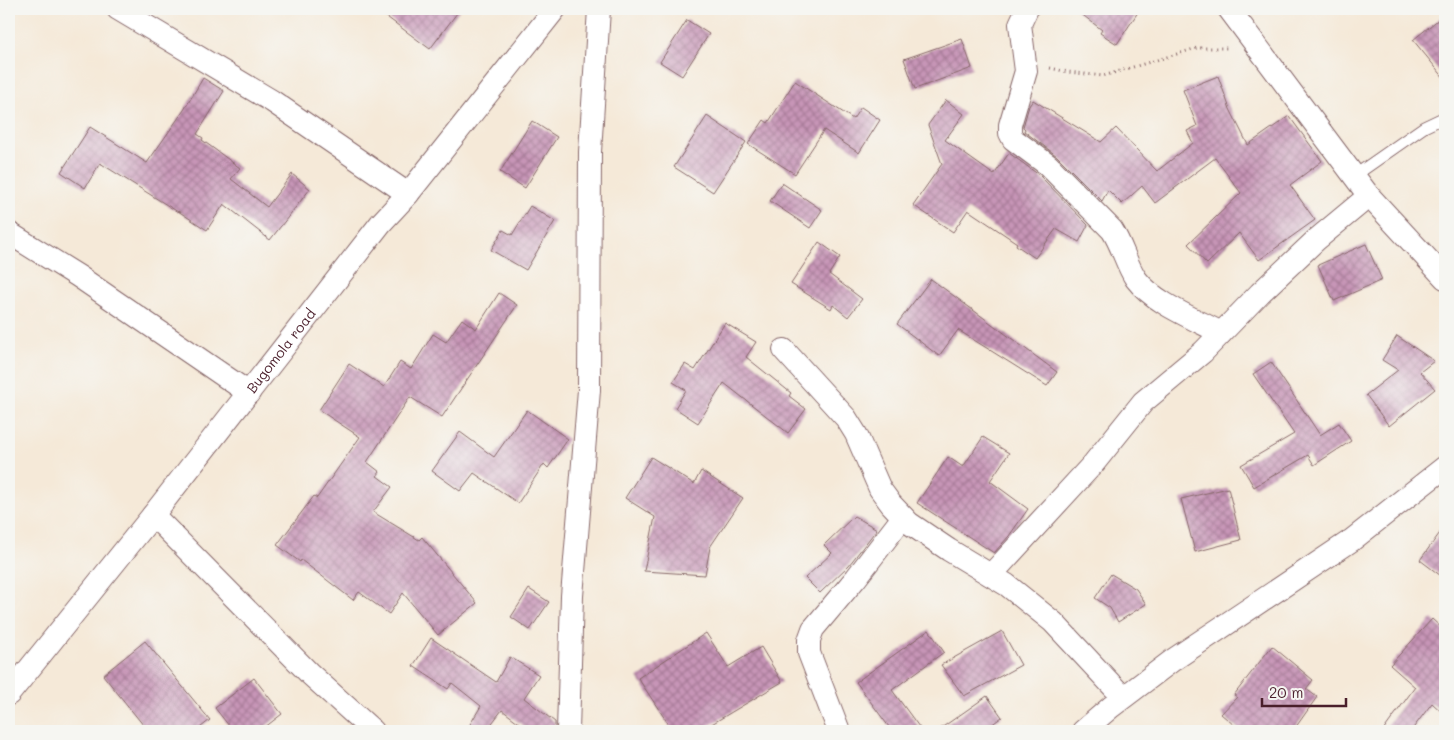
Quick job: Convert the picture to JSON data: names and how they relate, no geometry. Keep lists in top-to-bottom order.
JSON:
{
  "streets": {
    "street": ["Bugomola road"]
  },
  "scale_bar": "20 m"
}
